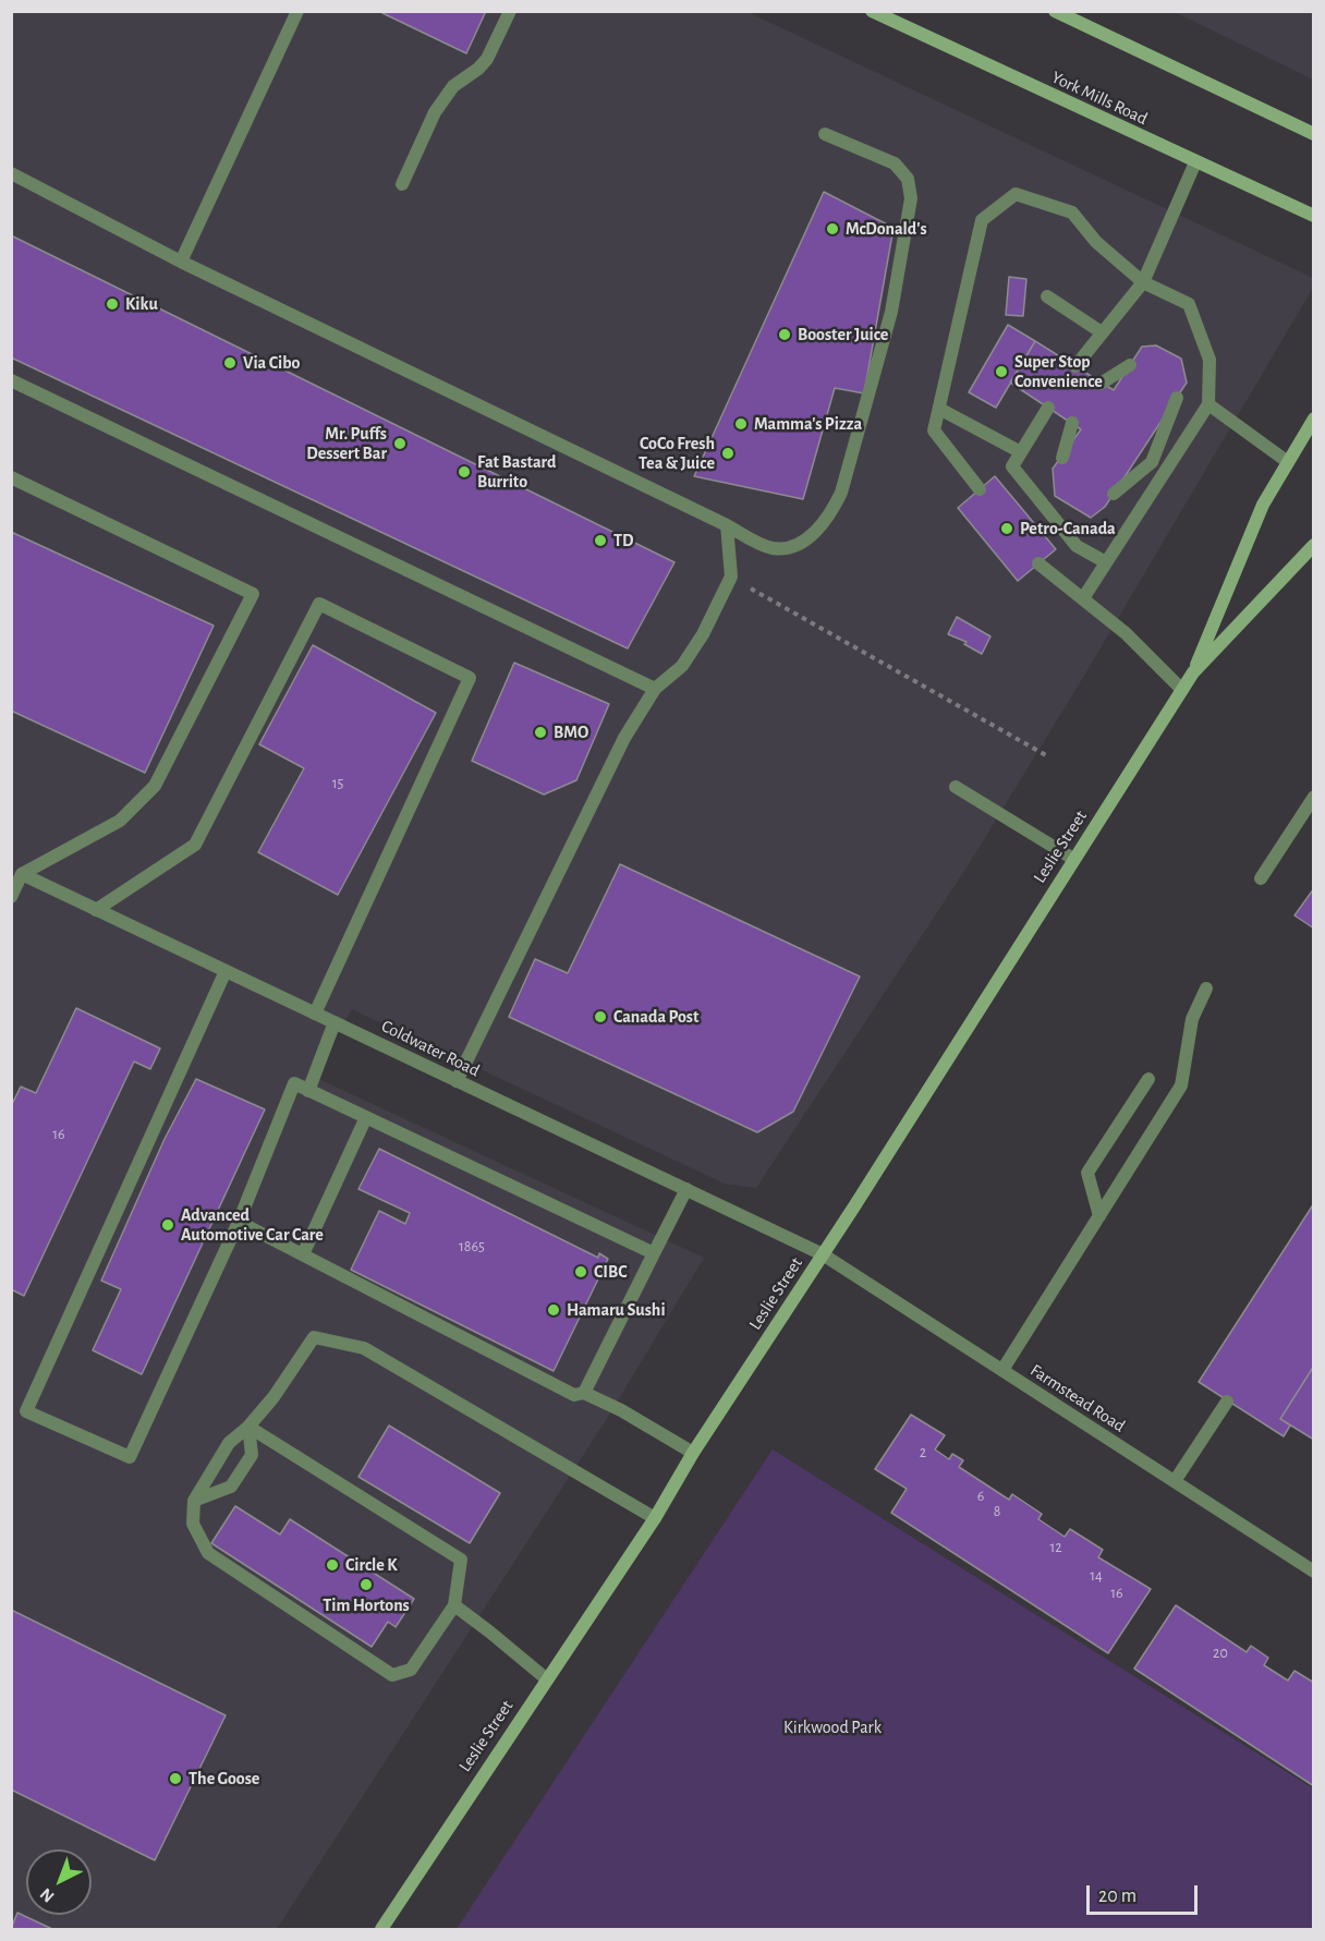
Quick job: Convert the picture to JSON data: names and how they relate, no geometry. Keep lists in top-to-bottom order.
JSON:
{
  "streets": {
    "main road": ["York Mills Road", "Leslie Street"],
    "street": ["Coldwater Road", "Farmstead Road"]
  },
  "crossings": [
    ["Leslie Street", "Coldwater Road"],
    ["Leslie Street", "Farmstead Road"],
    ["Coldwater Road", "Farmstead Road"]
  ],
  "parks": ["Kirkwood Park"],
  "places": [
    "McDonald's",
    "Kiku",
    "Booster Juice",
    "Via Cibo",
    "Super Stop Convenience",
    "Mamma's Pizza",
    "Mr. Puffs Dessert Bar",
    "CoCo Fresh Tea & Juice",
    "Fat Bastard Burrito",
    "Petro-Canada",
    "TD",
    "BMO",
    "Canada Post",
    "Advanced Automotive Car Care",
    "CIBC",
    "Hamaru Sushi",
    "Circle K",
    "Tim Hortons",
    "The Goose"
  ],
  "house_numbers": [
    "15",
    "16",
    "1865",
    "2",
    "6",
    "8",
    "12",
    "14",
    "16",
    "20"
  ],
  "scale_bar": "20 m",
  "north": "bottom left"
}
